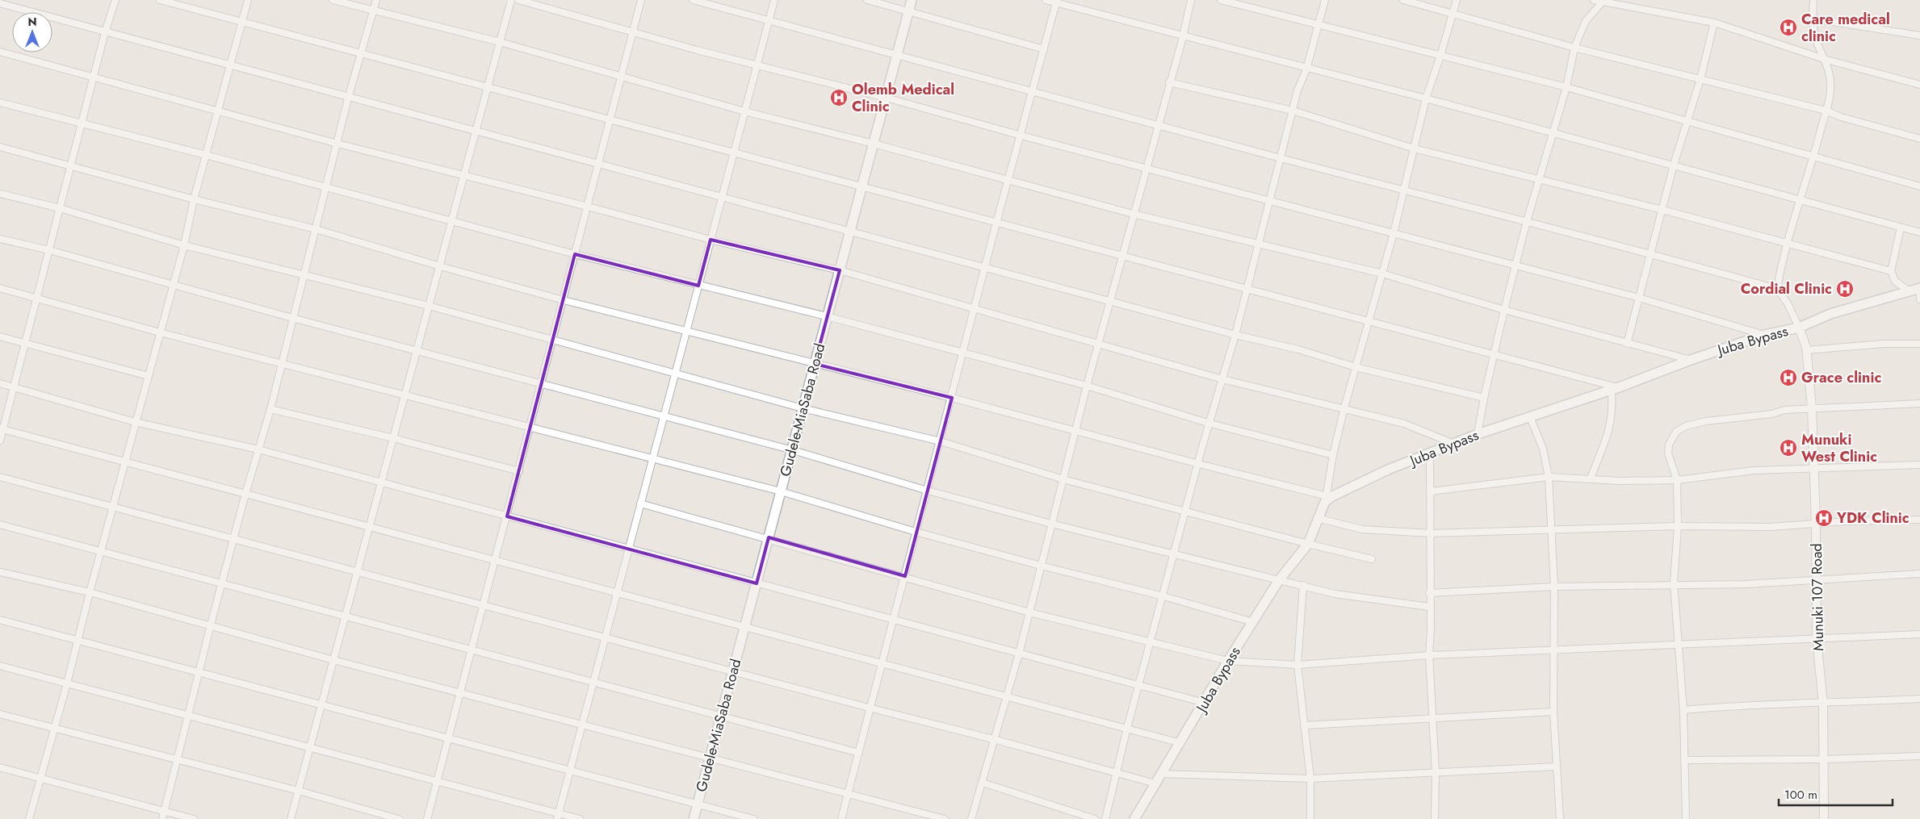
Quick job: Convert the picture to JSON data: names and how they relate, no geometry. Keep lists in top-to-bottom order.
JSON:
{
  "streets": {
    "main road": ["Juba Bypass", "Gudele-MiaSaba Road"],
    "street": ["Munuki 107 Road"]
  },
  "crossings": [
    ["Juba Bypass", "Munuki 107 Road"]
  ],
  "places": {
    "hospital": [
      "Care medical clinic",
      "Olemb Medical Clinic",
      "Cordial Clinic",
      "Grace clinic",
      "Munuki West Clinic",
      "YDK Clinic"
    ]
  },
  "scale_bar": "100 m",
  "north": "top"
}
